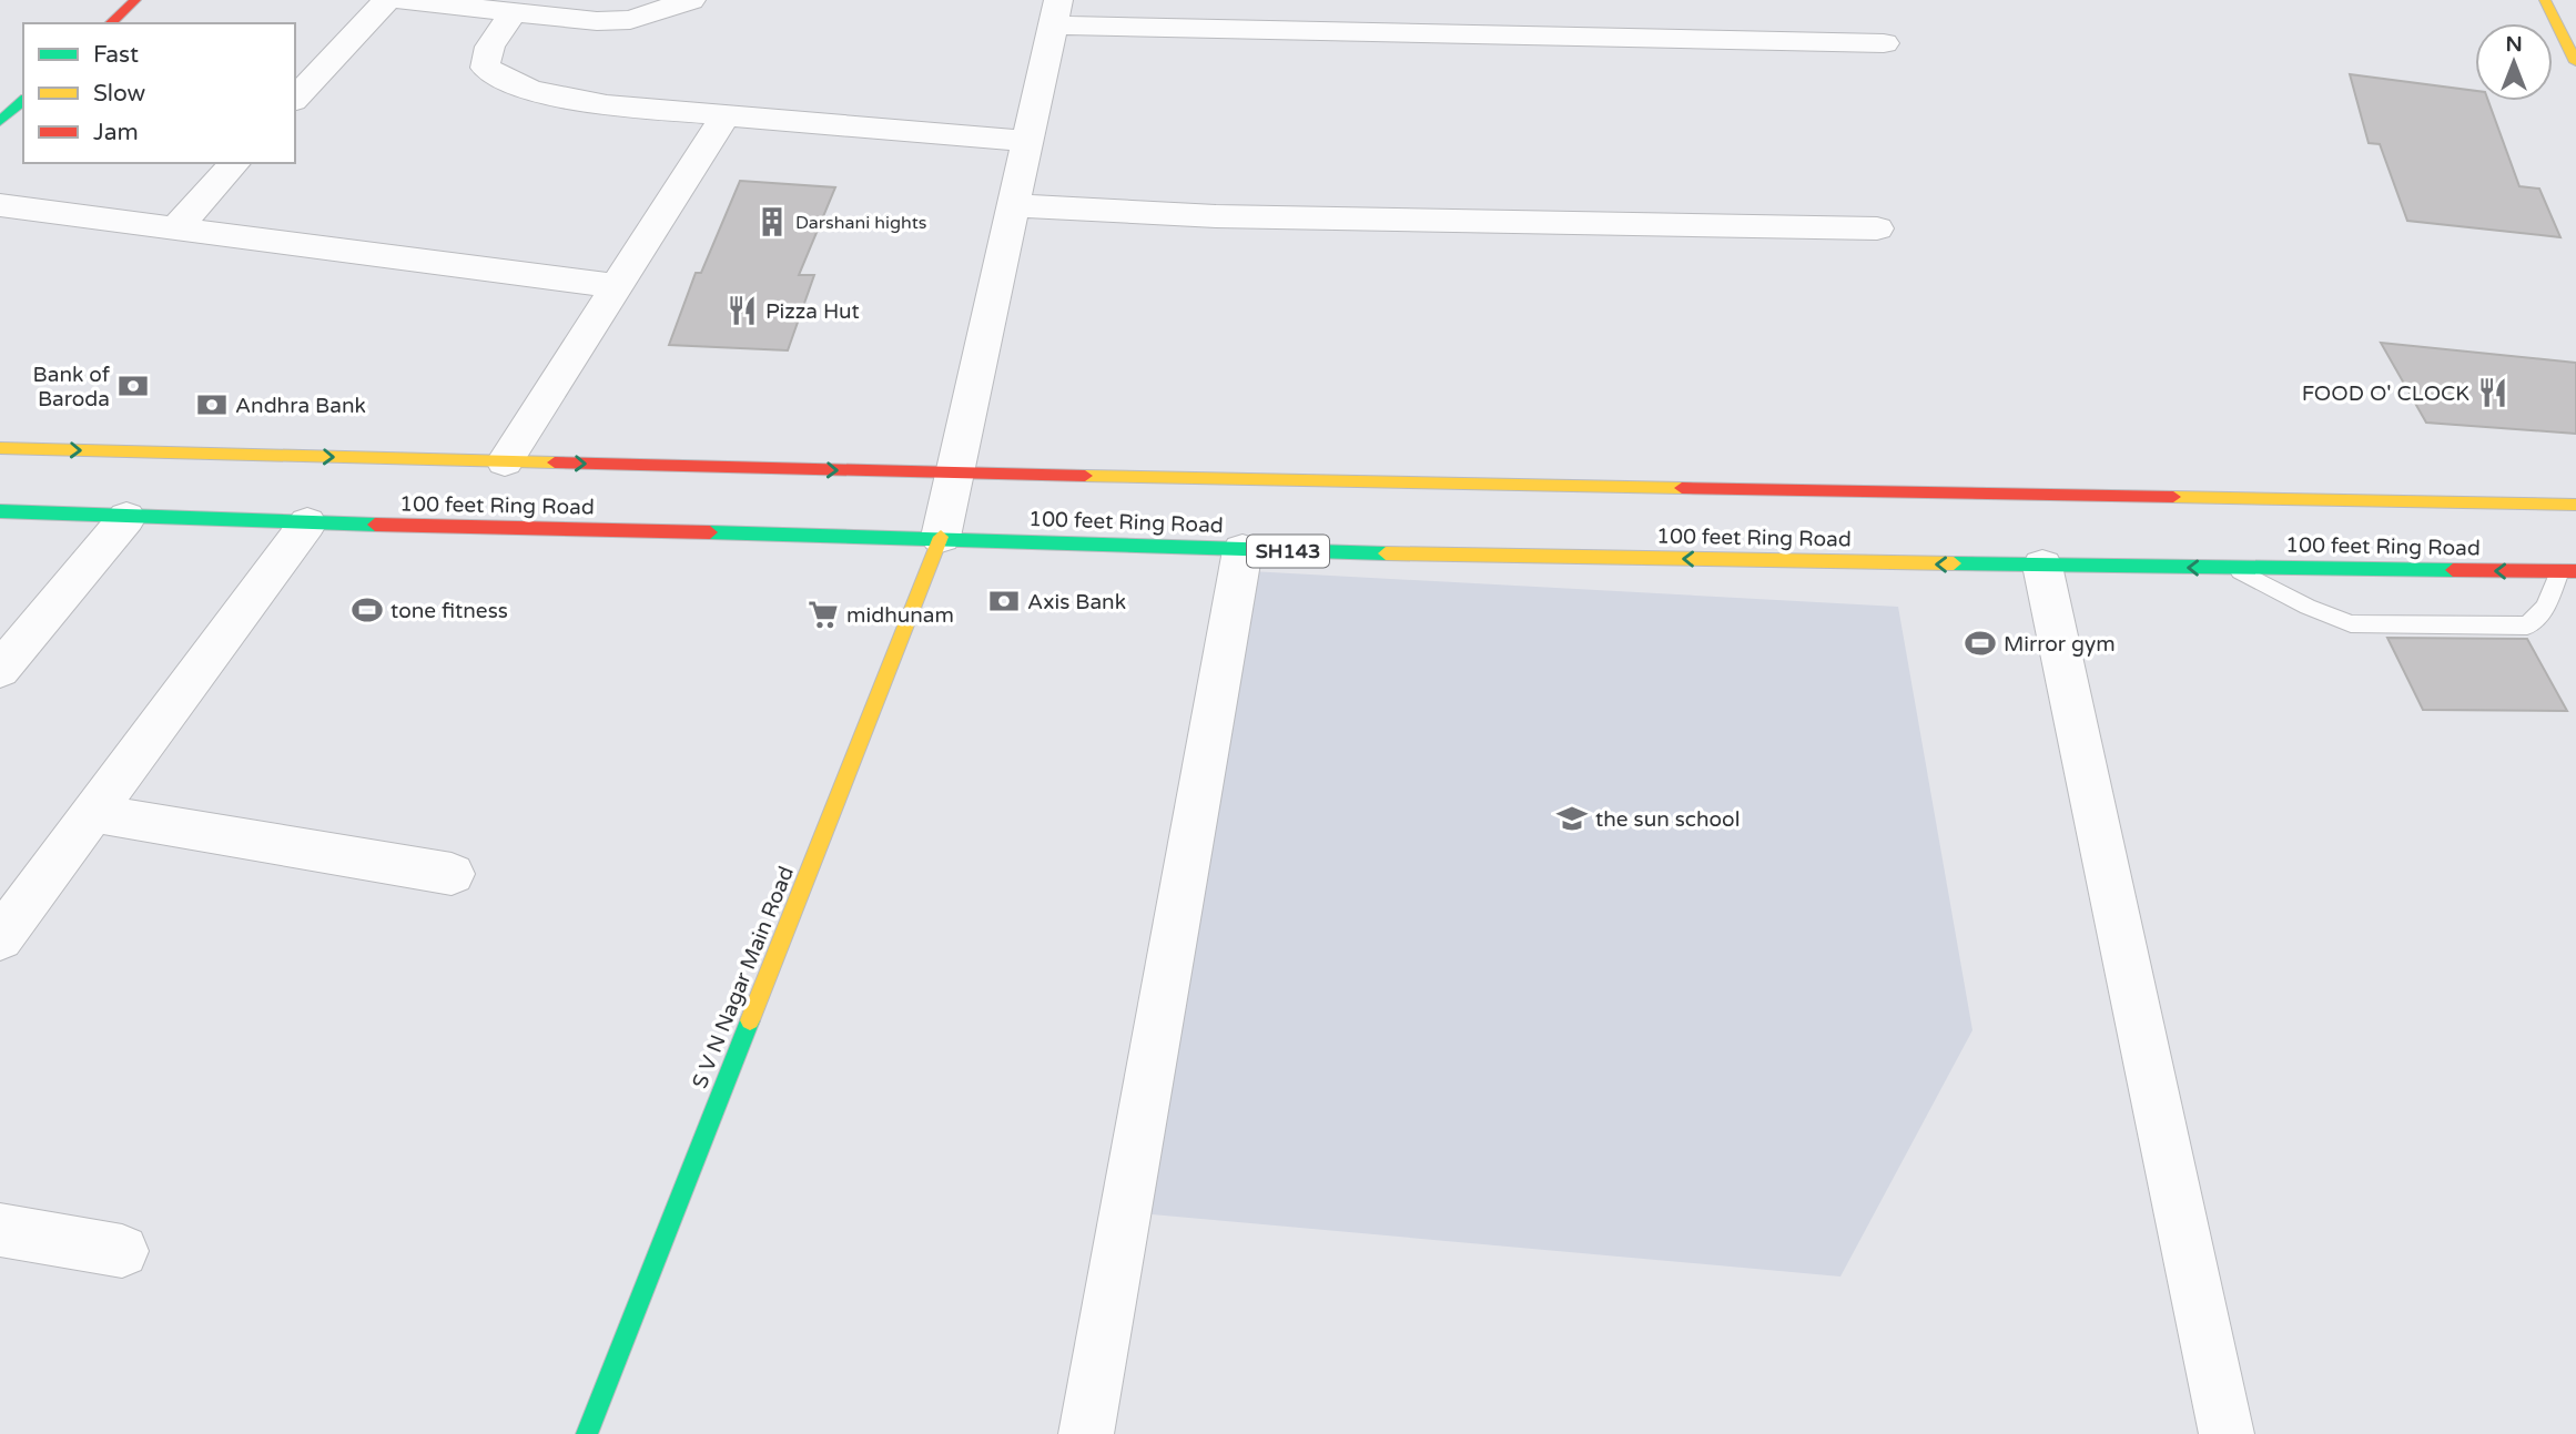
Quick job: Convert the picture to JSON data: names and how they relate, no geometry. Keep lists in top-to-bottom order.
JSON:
{
  "streets": {
    "main road": ["100 feet Ring Road", "SH143", "S V N Nagar Main Road"]
  },
  "crossings": [
    ["100 feet Ring Road", "S V N Nagar Main Road"]
  ],
  "places": {
    "building": ["Darshani hights"],
    "restaurant": ["Pizza Hut", "FOOD O' CLOCK"],
    "bank": ["Bank of Baroda", "Andhra Bank", "Axis Bank"],
    "sports": ["tone fitness", "Mirror gym"],
    "supermarket": ["midhunam"],
    "school or university": ["the sun school"]
  },
  "legend": ["Fast", "Slow", "Jam"],
  "north": "top"
}
